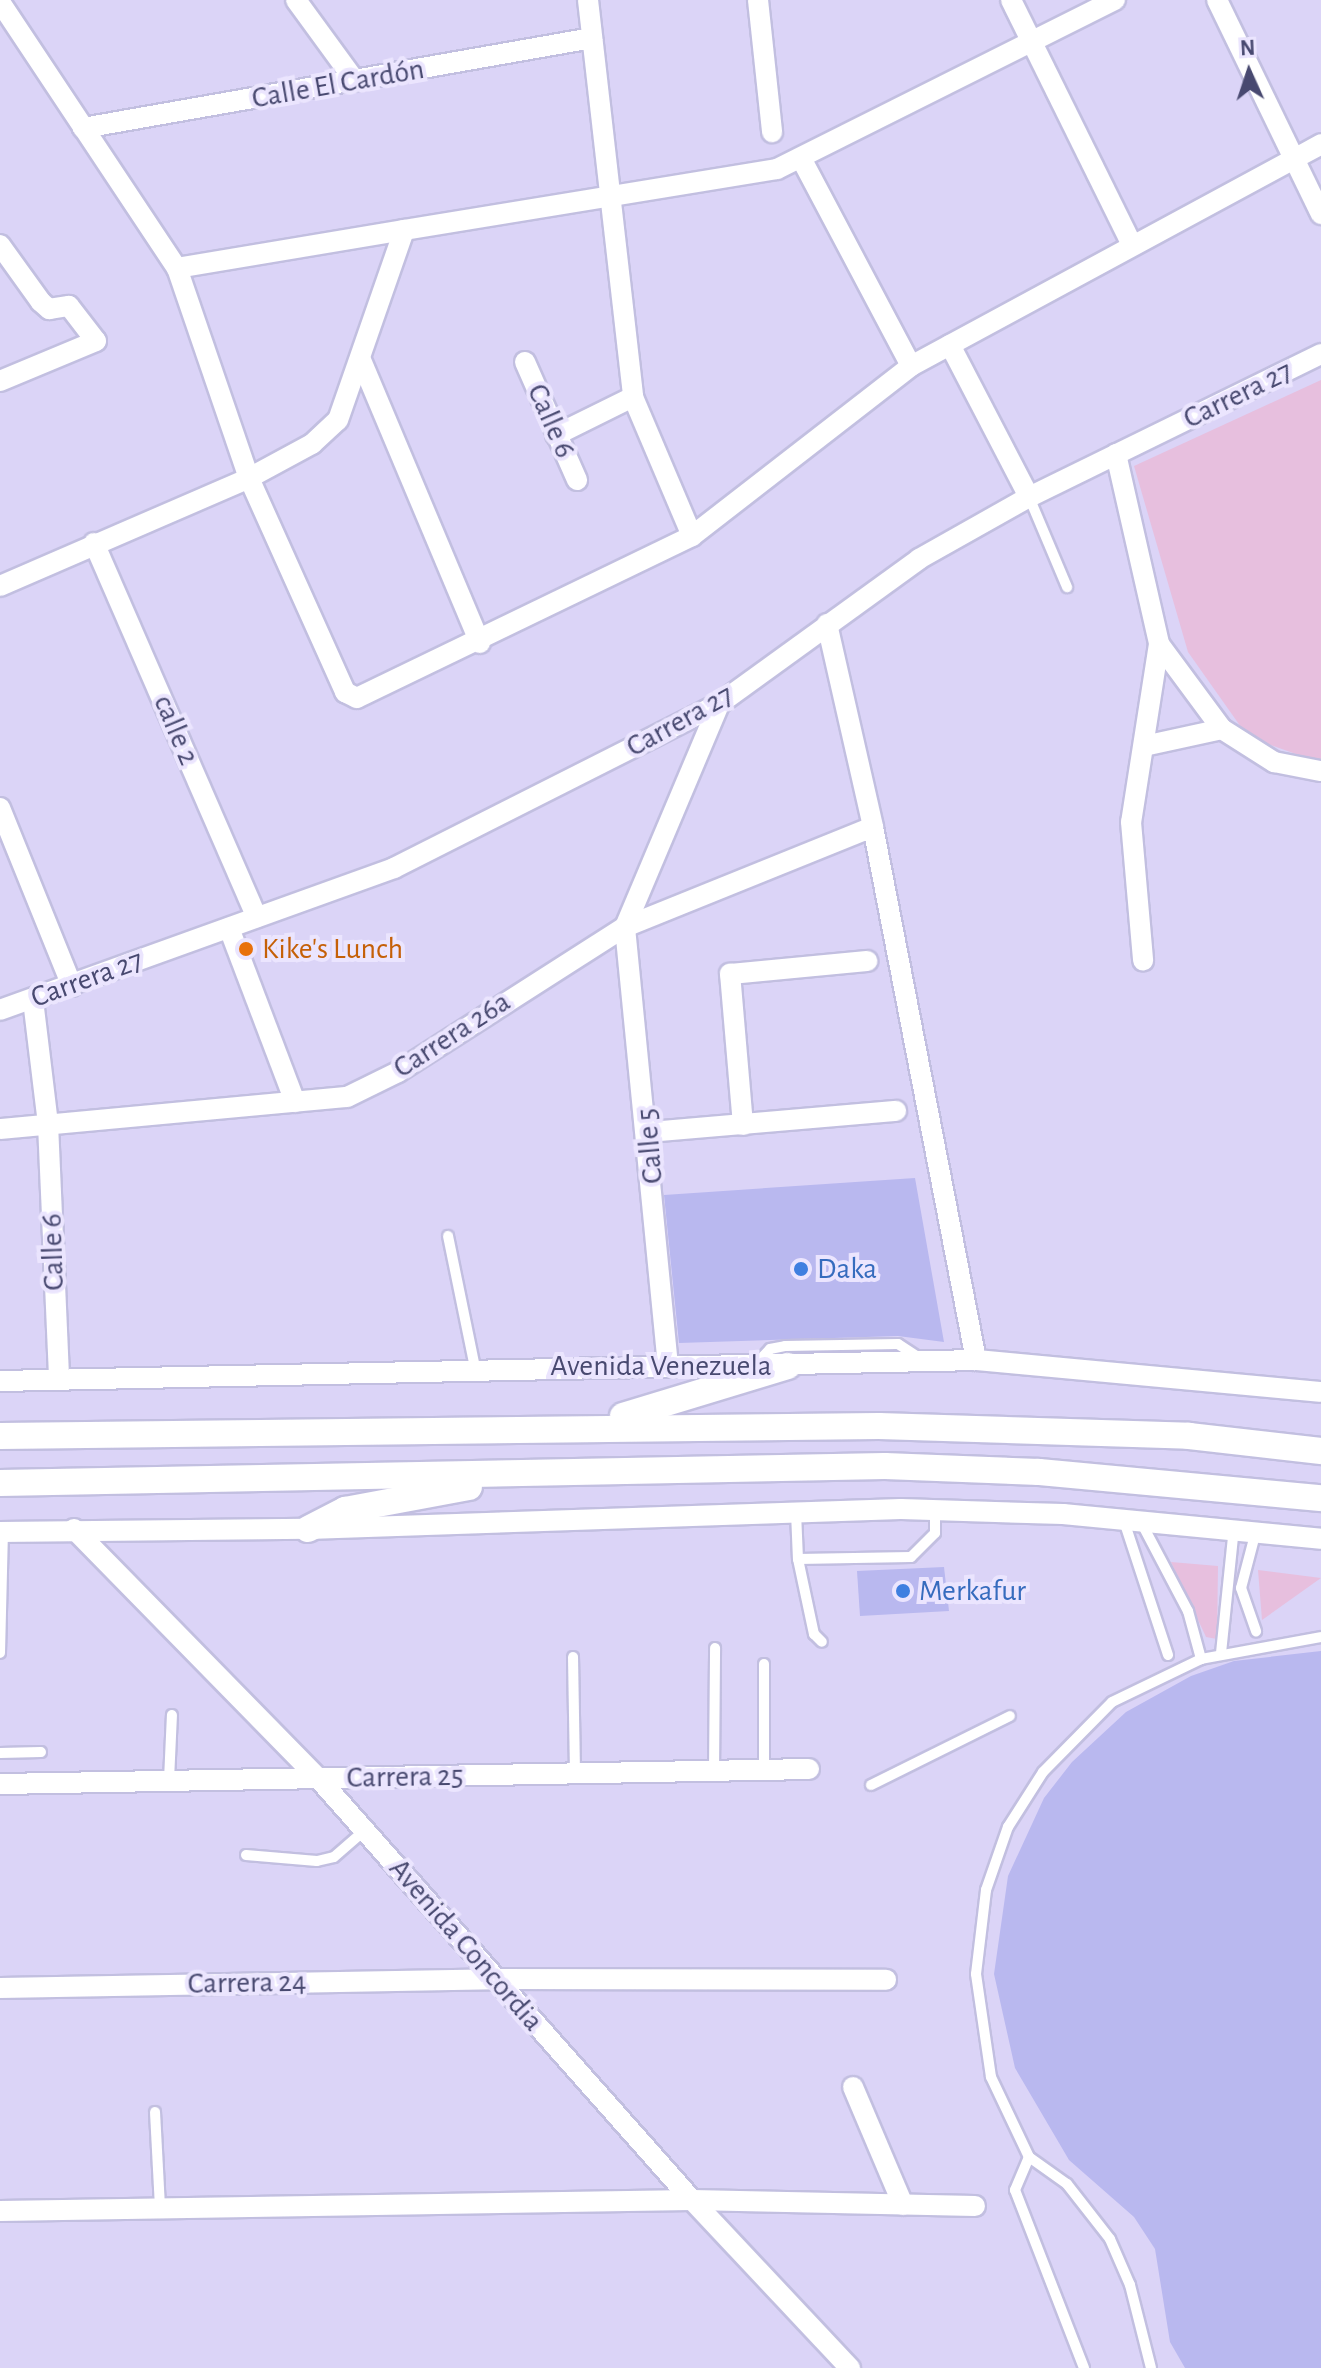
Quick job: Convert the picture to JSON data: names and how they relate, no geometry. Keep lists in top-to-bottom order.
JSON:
{
  "streets": {
    "street": [
      "Calle El Cardón",
      "Carrera 27",
      "Calle 6",
      "calle 2",
      "Carrera 26a",
      "Calle 5",
      "Avenida Venezuela",
      "Carrera 25",
      "Avenida Concordia",
      "Carrera 24"
    ]
  },
  "crossings": [
    ["Carrera 27", "Calle 6"],
    ["Carrera 27", "calle 2"],
    ["Calle 6", "Carrera 26a"],
    ["Calle 6", "Avenida Venezuela"],
    ["Carrera 26a", "Calle 5"],
    ["Calle 5", "Avenida Venezuela"],
    ["Carrera 25", "Avenida Concordia"],
    ["Avenida Concordia", "Carrera 24"]
  ],
  "places": ["Kike's Lunch", "Daka", "Merkafur"],
  "north": "top"
}
